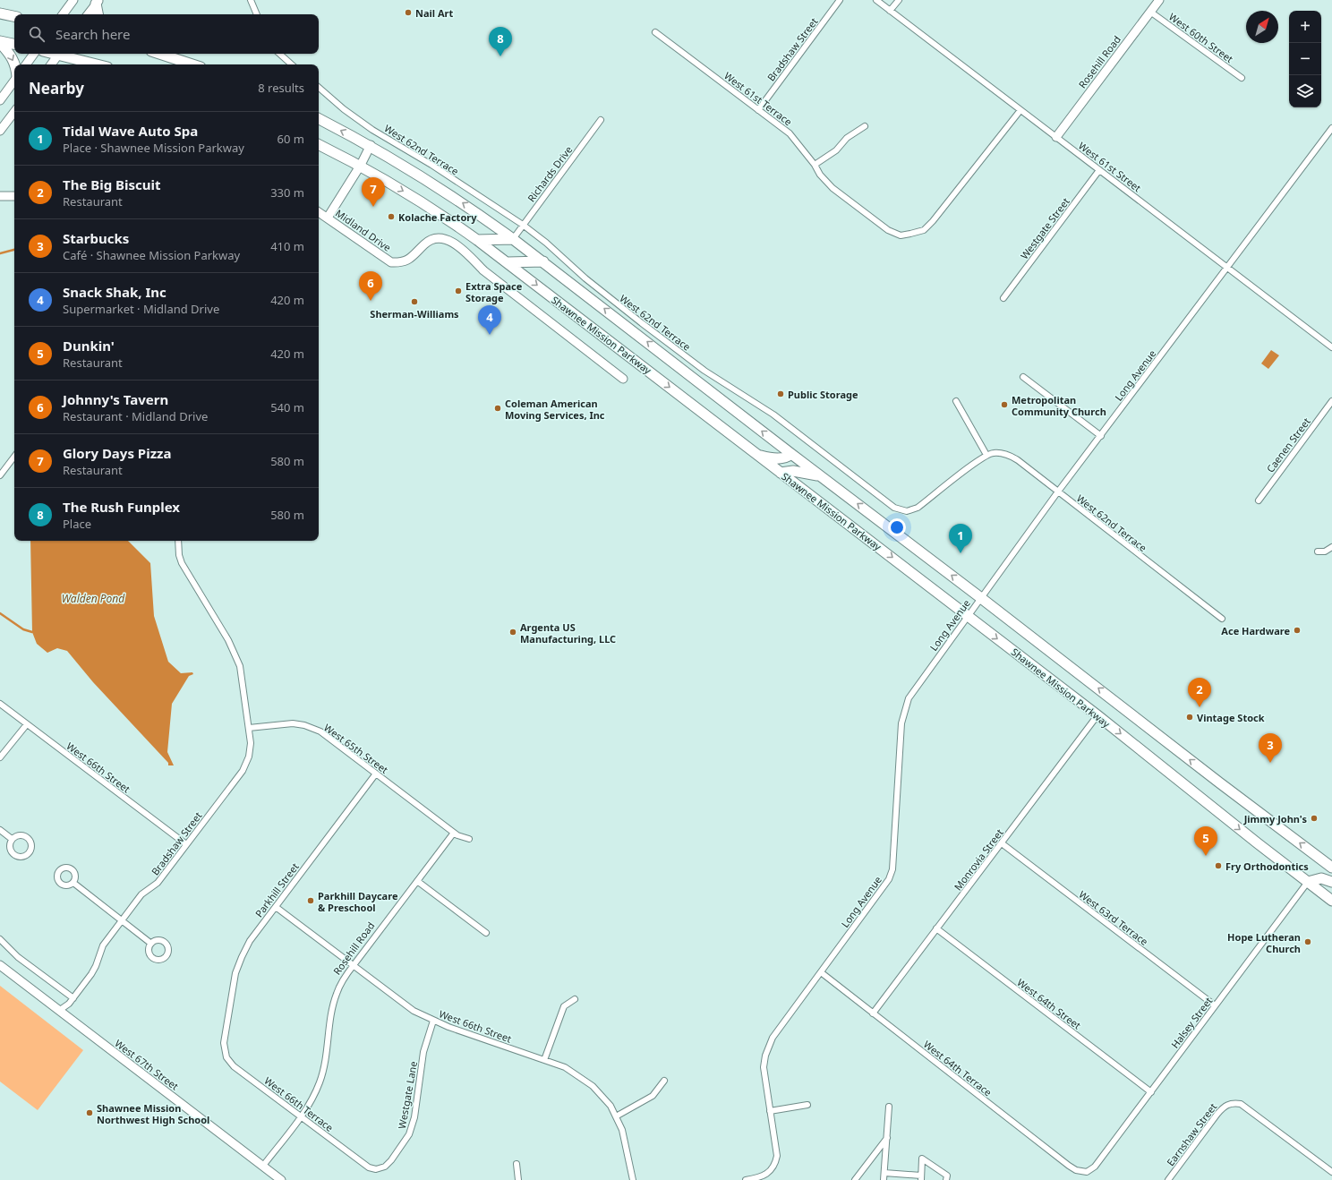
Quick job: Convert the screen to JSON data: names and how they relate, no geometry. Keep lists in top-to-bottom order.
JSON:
{
  "streets": {
    "highway": ["Shawnee Mission Parkway"],
    "street": [
      "West 60th Street",
      "Bradshaw Street",
      "Rosehill Road",
      "West 61st Terrace",
      "West 62nd Terrace",
      "West 61st Street",
      "Richards Drive",
      "Westgate Street",
      "Midland Drive",
      "Long Avenue",
      "Caenen Street",
      "West 65th Street",
      "West 66th Street",
      "Monrovia Street",
      "Parkhill Street",
      "West 63rd Terrace",
      "West 64th Street",
      "Halsey Street",
      "West 67th Street",
      "West 64th Terrace",
      "Westgate Lane",
      "West 66th Terrace",
      "Earnshaw Street"
    ]
  },
  "crossings": [
    ["West 60th Street", "Rosehill Road"],
    ["Bradshaw Street", "West 61st Terrace"],
    ["Bradshaw Street", "West 65th Street"],
    ["Bradshaw Street", "West 66th Street"],
    ["Bradshaw Street", "West 67th Street"],
    ["Rosehill Road", "West 61st Street"],
    ["Rosehill Road", "West 65th Street"],
    ["Rosehill Road", "West 66th Street"],
    ["Rosehill Road", "West 67th Street"],
    ["Rosehill Road", "West 66th Terrace"],
    ["West 61st Terrace", "West 61st Street"],
    ["West 62nd Terrace", "Richards Drive"],
    ["West 62nd Terrace", "Long Avenue"],
    ["West 61st Street", "Westgate Street"],
    ["West 61st Street", "Long Avenue"],
    ["Shawnee Mission Parkway", "Long Avenue"],
    ["Shawnee Mission Parkway", "Monrovia Street"],
    ["Shawnee Mission Parkway", "Halsey Street"],
    ["Long Avenue", "West 64th Terrace"],
    ["West 65th Street", "Parkhill Street"],
    ["West 66th Street", "Parkhill Street"],
    ["West 66th Street", "Westgate Lane"],
    ["Monrovia Street", "West 63rd Terrace"],
    ["Monrovia Street", "West 64th Street"],
    ["Monrovia Street", "West 64th Terrace"],
    ["Parkhill Street", "West 66th Terrace"],
    ["West 63rd Terrace", "Halsey Street"],
    ["West 64th Street", "Halsey Street"],
    ["Halsey Street", "West 64th Terrace"],
    ["Westgate Lane", "West 66th Terrace"]
  ],
  "water": ["Walden Pond"],
  "places": [
    "Nail Art",
    "Kolache Factory",
    "Extra Space Storage",
    "Sherman-Williams",
    "Public Storage",
    "Metropolitan Community Church",
    "Coleman American Moving Services, Inc",
    "Ace Hardware",
    "Argenta US Manufacturing, LLC",
    "Vintage Stock",
    "Jimmy John's",
    "Fry Orthodontics",
    "Parkhill Daycare & Preschool",
    "Hope Lutheran Church",
    "Shawnee Mission Northwest High School"
  ],
  "north": "top right",
  "page": {
    "map_buttons": ["+", "−"],
    "search": "Search here",
    "pins": [
      "8",
      "7",
      "6",
      "4",
      "1",
      "2",
      "3",
      "5"
    ],
    "heading": ["Nearby", "8 results"],
    "list": [
      {
        "mark": "1",
        "name": "Tidal Wave Auto Spa",
        "note": "Place · Shawnee Mission Parkway",
        "value": "60 m"
      },
      {
        "mark": "2",
        "name": "The Big Biscuit",
        "note": "Restaurant",
        "value": "330 m"
      },
      {
        "mark": "3",
        "name": "Starbucks",
        "note": "Café · Shawnee Mission Parkway",
        "value": "410 m"
      },
      {
        "mark": "4",
        "name": "Snack Shak, Inc",
        "note": "Supermarket · Midland Drive",
        "value": "420 m"
      },
      {
        "mark": "5",
        "name": "Dunkin'",
        "note": "Restaurant",
        "value": "420 m"
      },
      {
        "mark": "6",
        "name": "Johnny's Tavern",
        "note": "Restaurant · Midland Drive",
        "value": "540 m"
      },
      {
        "mark": "7",
        "name": "Glory Days Pizza",
        "note": "Restaurant",
        "value": "580 m"
      },
      {
        "mark": "8",
        "name": "The Rush Funplex",
        "note": "Place",
        "value": "580 m"
      }
    ]
  }
}
